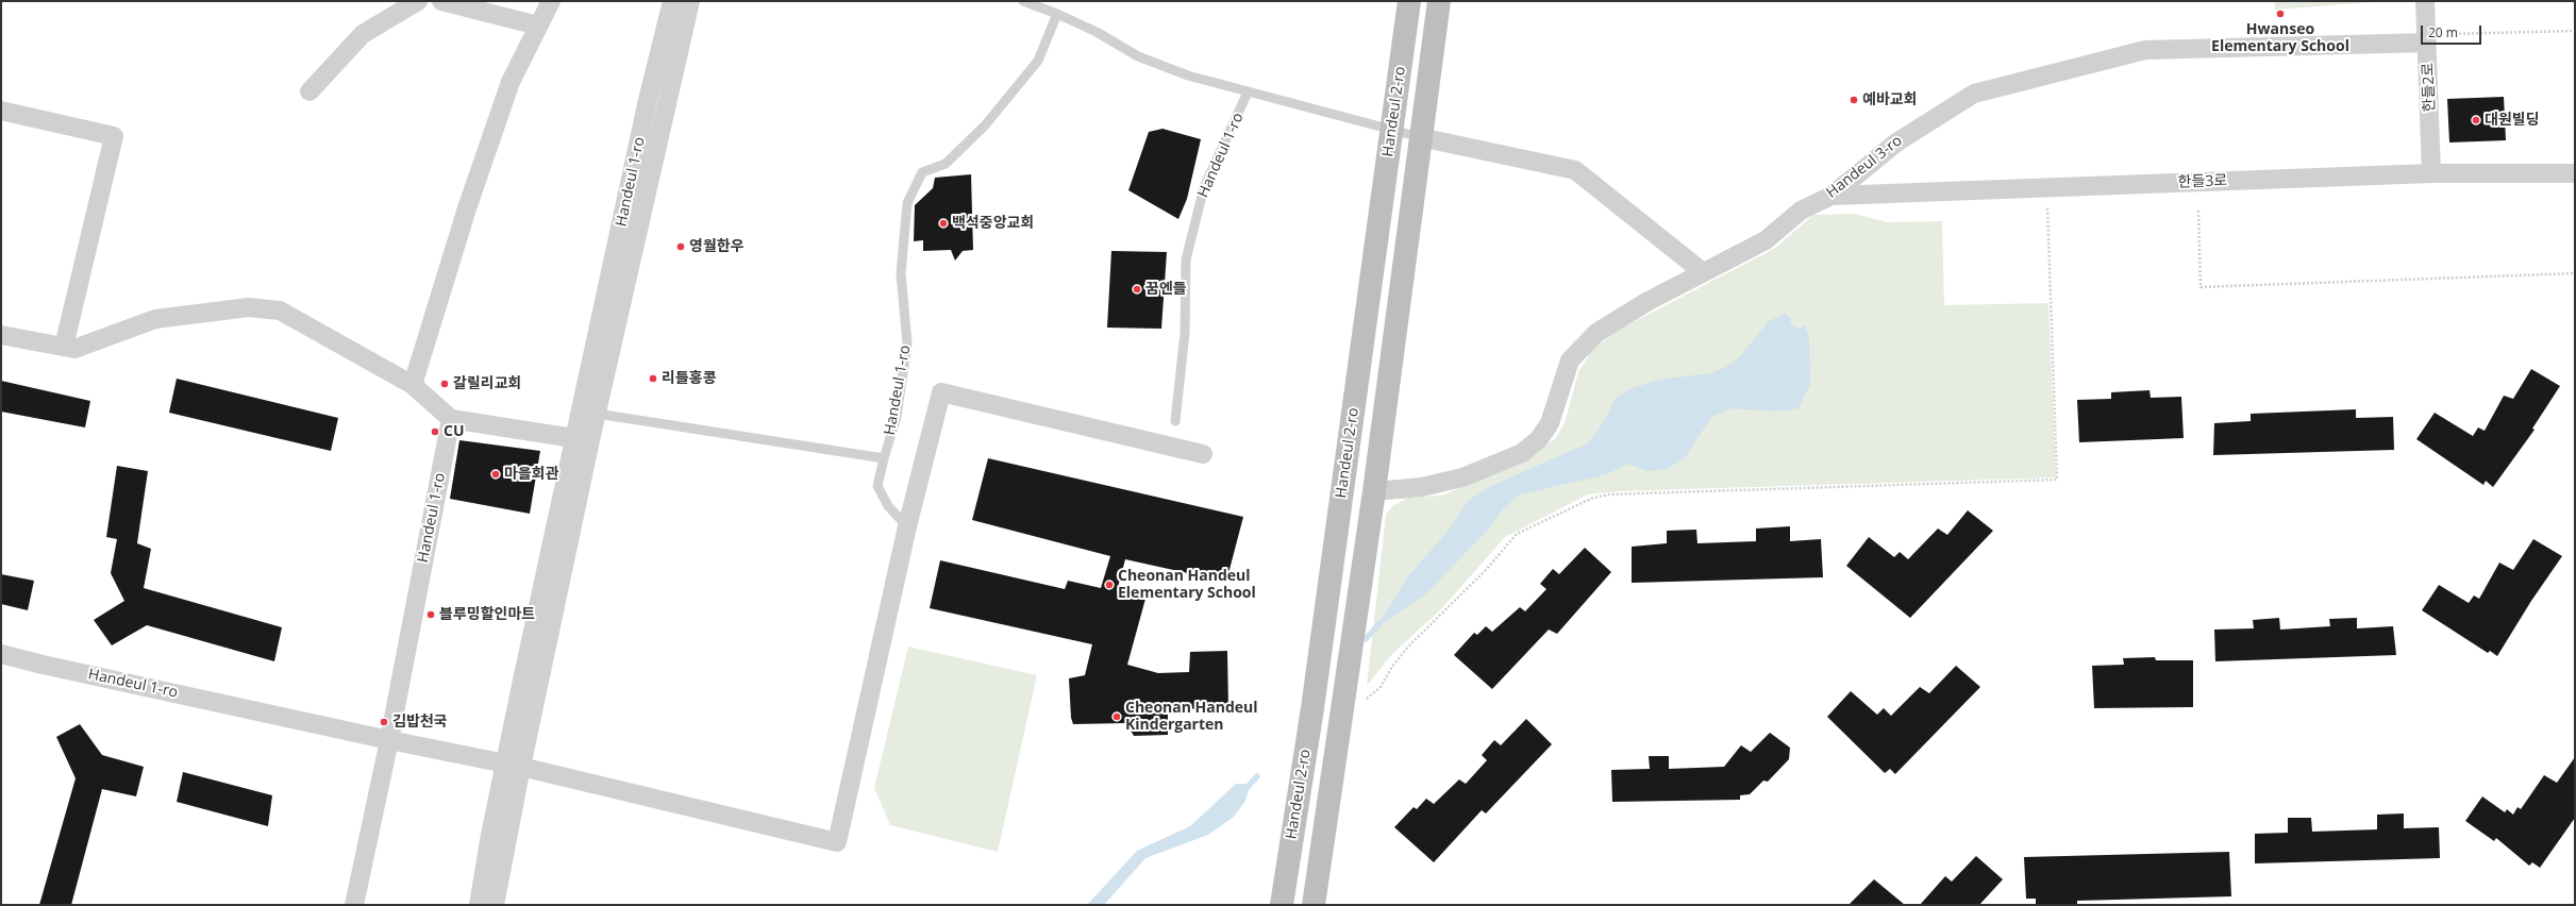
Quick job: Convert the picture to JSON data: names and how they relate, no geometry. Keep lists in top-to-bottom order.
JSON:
{
  "streets": {
    "street": [
      "한들2로",
      "Handeul 2-ro",
      "Handeul 1-ro",
      "Handeul 3-ro",
      "한들3로"
    ]
  },
  "crossings": [
    ["한들2로", "Handeul 3-ro"],
    ["한들2로", "한들3로"],
    ["Handeul 2-ro", "Handeul 1-ro"],
    ["Handeul 2-ro", "Handeul 3-ro"],
    ["Handeul 3-ro", "한들3로"]
  ],
  "places": [
    "Hwanseo Elementary School",
    "예바교회",
    "대원빌딩",
    "백석중앙교회",
    "영월한우",
    "꿈엔들",
    "리틀홍콩",
    "갈릴리교회",
    "CU",
    "마을회관",
    "Cheonan Handeul Elementary School",
    "블루밍할인마트",
    "Cheonan Handeul Kindergarten",
    "김밥천국"
  ],
  "scale_bar": "20 m"
}
